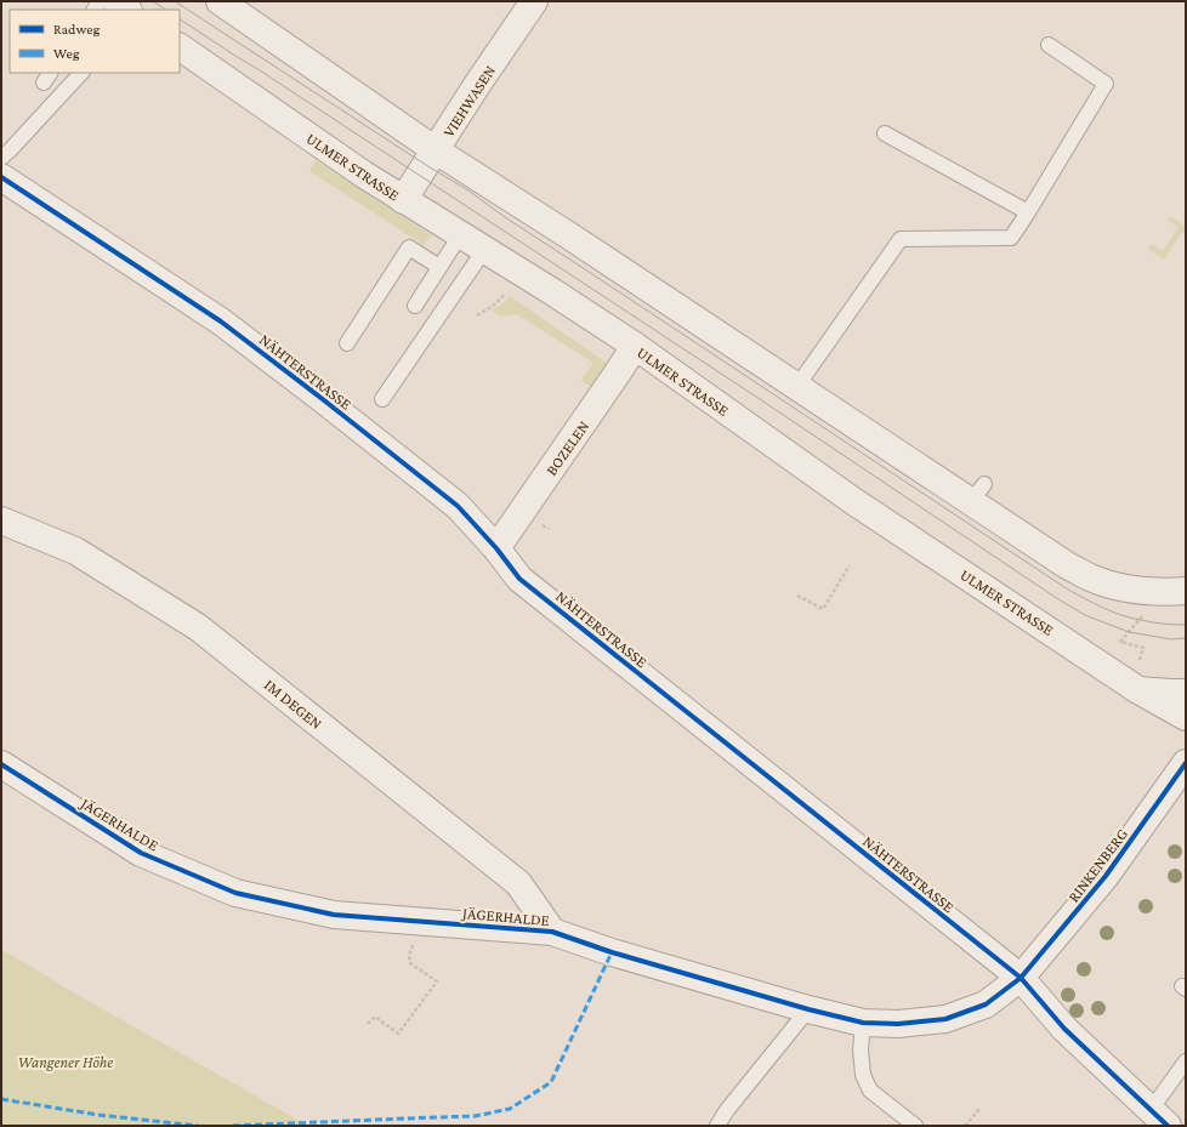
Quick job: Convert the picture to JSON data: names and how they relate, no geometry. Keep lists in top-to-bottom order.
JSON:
{
  "streets": {
    "street": [
      "VIEHWASEN",
      "ULMER STRASSE",
      "NÄHTERSTRASSE",
      "BOZELEN",
      "IM DEGEN",
      "JÄGERHALDE",
      "RINKENBERG"
    ]
  },
  "crossings": [
    ["VIEHWASEN", "ULMER STRASSE"],
    ["ULMER STRASSE", "BOZELEN"],
    ["NÄHTERSTRASSE", "BOZELEN"],
    ["NÄHTERSTRASSE", "JÄGERHALDE"],
    ["NÄHTERSTRASSE", "RINKENBERG"],
    ["IM DEGEN", "JÄGERHALDE"],
    ["JÄGERHALDE", "RINKENBERG"]
  ],
  "parks": ["Wangener Höhe"],
  "legend": ["Radweg", "Weg"]
}
